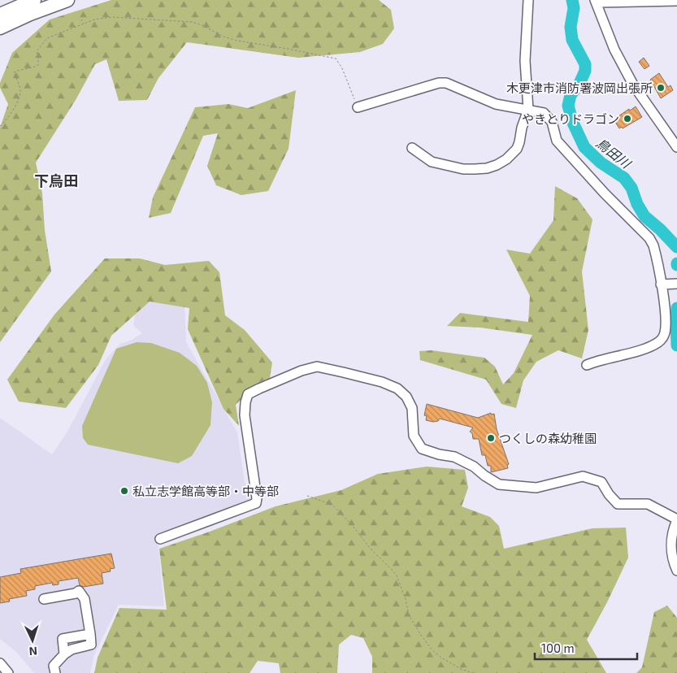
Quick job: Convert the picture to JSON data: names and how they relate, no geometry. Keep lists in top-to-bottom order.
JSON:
{
  "districts": ["下烏田"],
  "water": ["鳥田川"],
  "places": [
    "木更津市消防署波岡出張所",
    "やきとりドラゴン",
    "つくしの森幼稚園",
    "私立志学館高等部・中等部"
  ],
  "scale_bar": "100 m",
  "north": "bottom"
}
